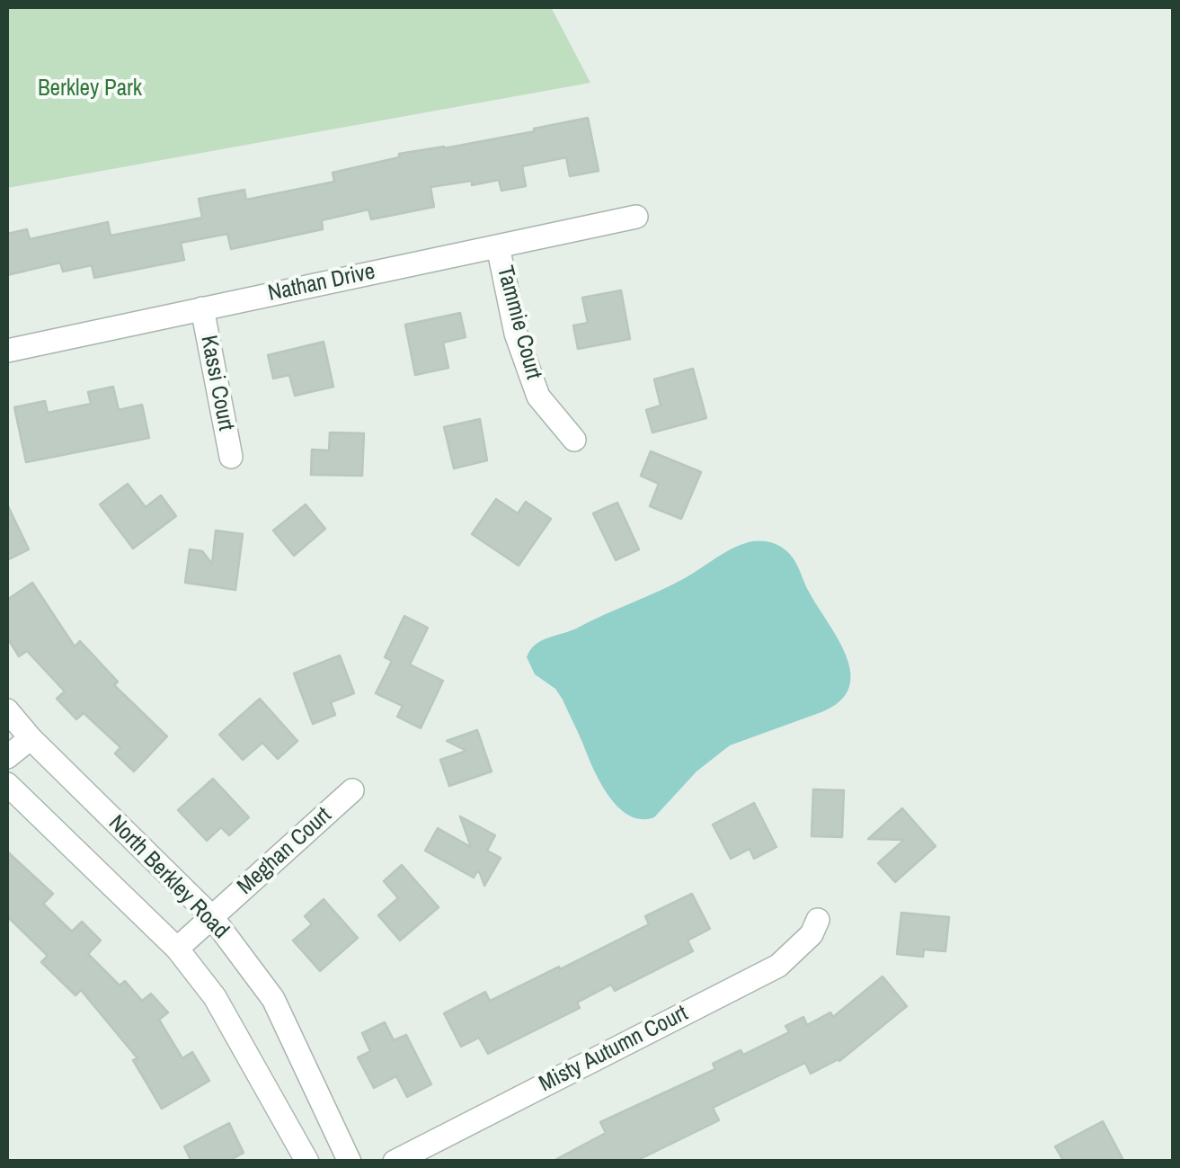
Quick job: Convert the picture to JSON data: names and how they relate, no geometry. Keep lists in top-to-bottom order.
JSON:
{
  "streets": {
    "street": [
      "Nathan Drive",
      "Tammie Court",
      "Kassi Court",
      "Meghan Court",
      "North Berkley Road",
      "Misty Autumn Court"
    ]
  },
  "crossings": [
    ["Nathan Drive", "Tammie Court"],
    ["Nathan Drive", "Kassi Court"],
    ["Meghan Court", "North Berkley Road"]
  ],
  "parks": ["Berkley Park"]
}
